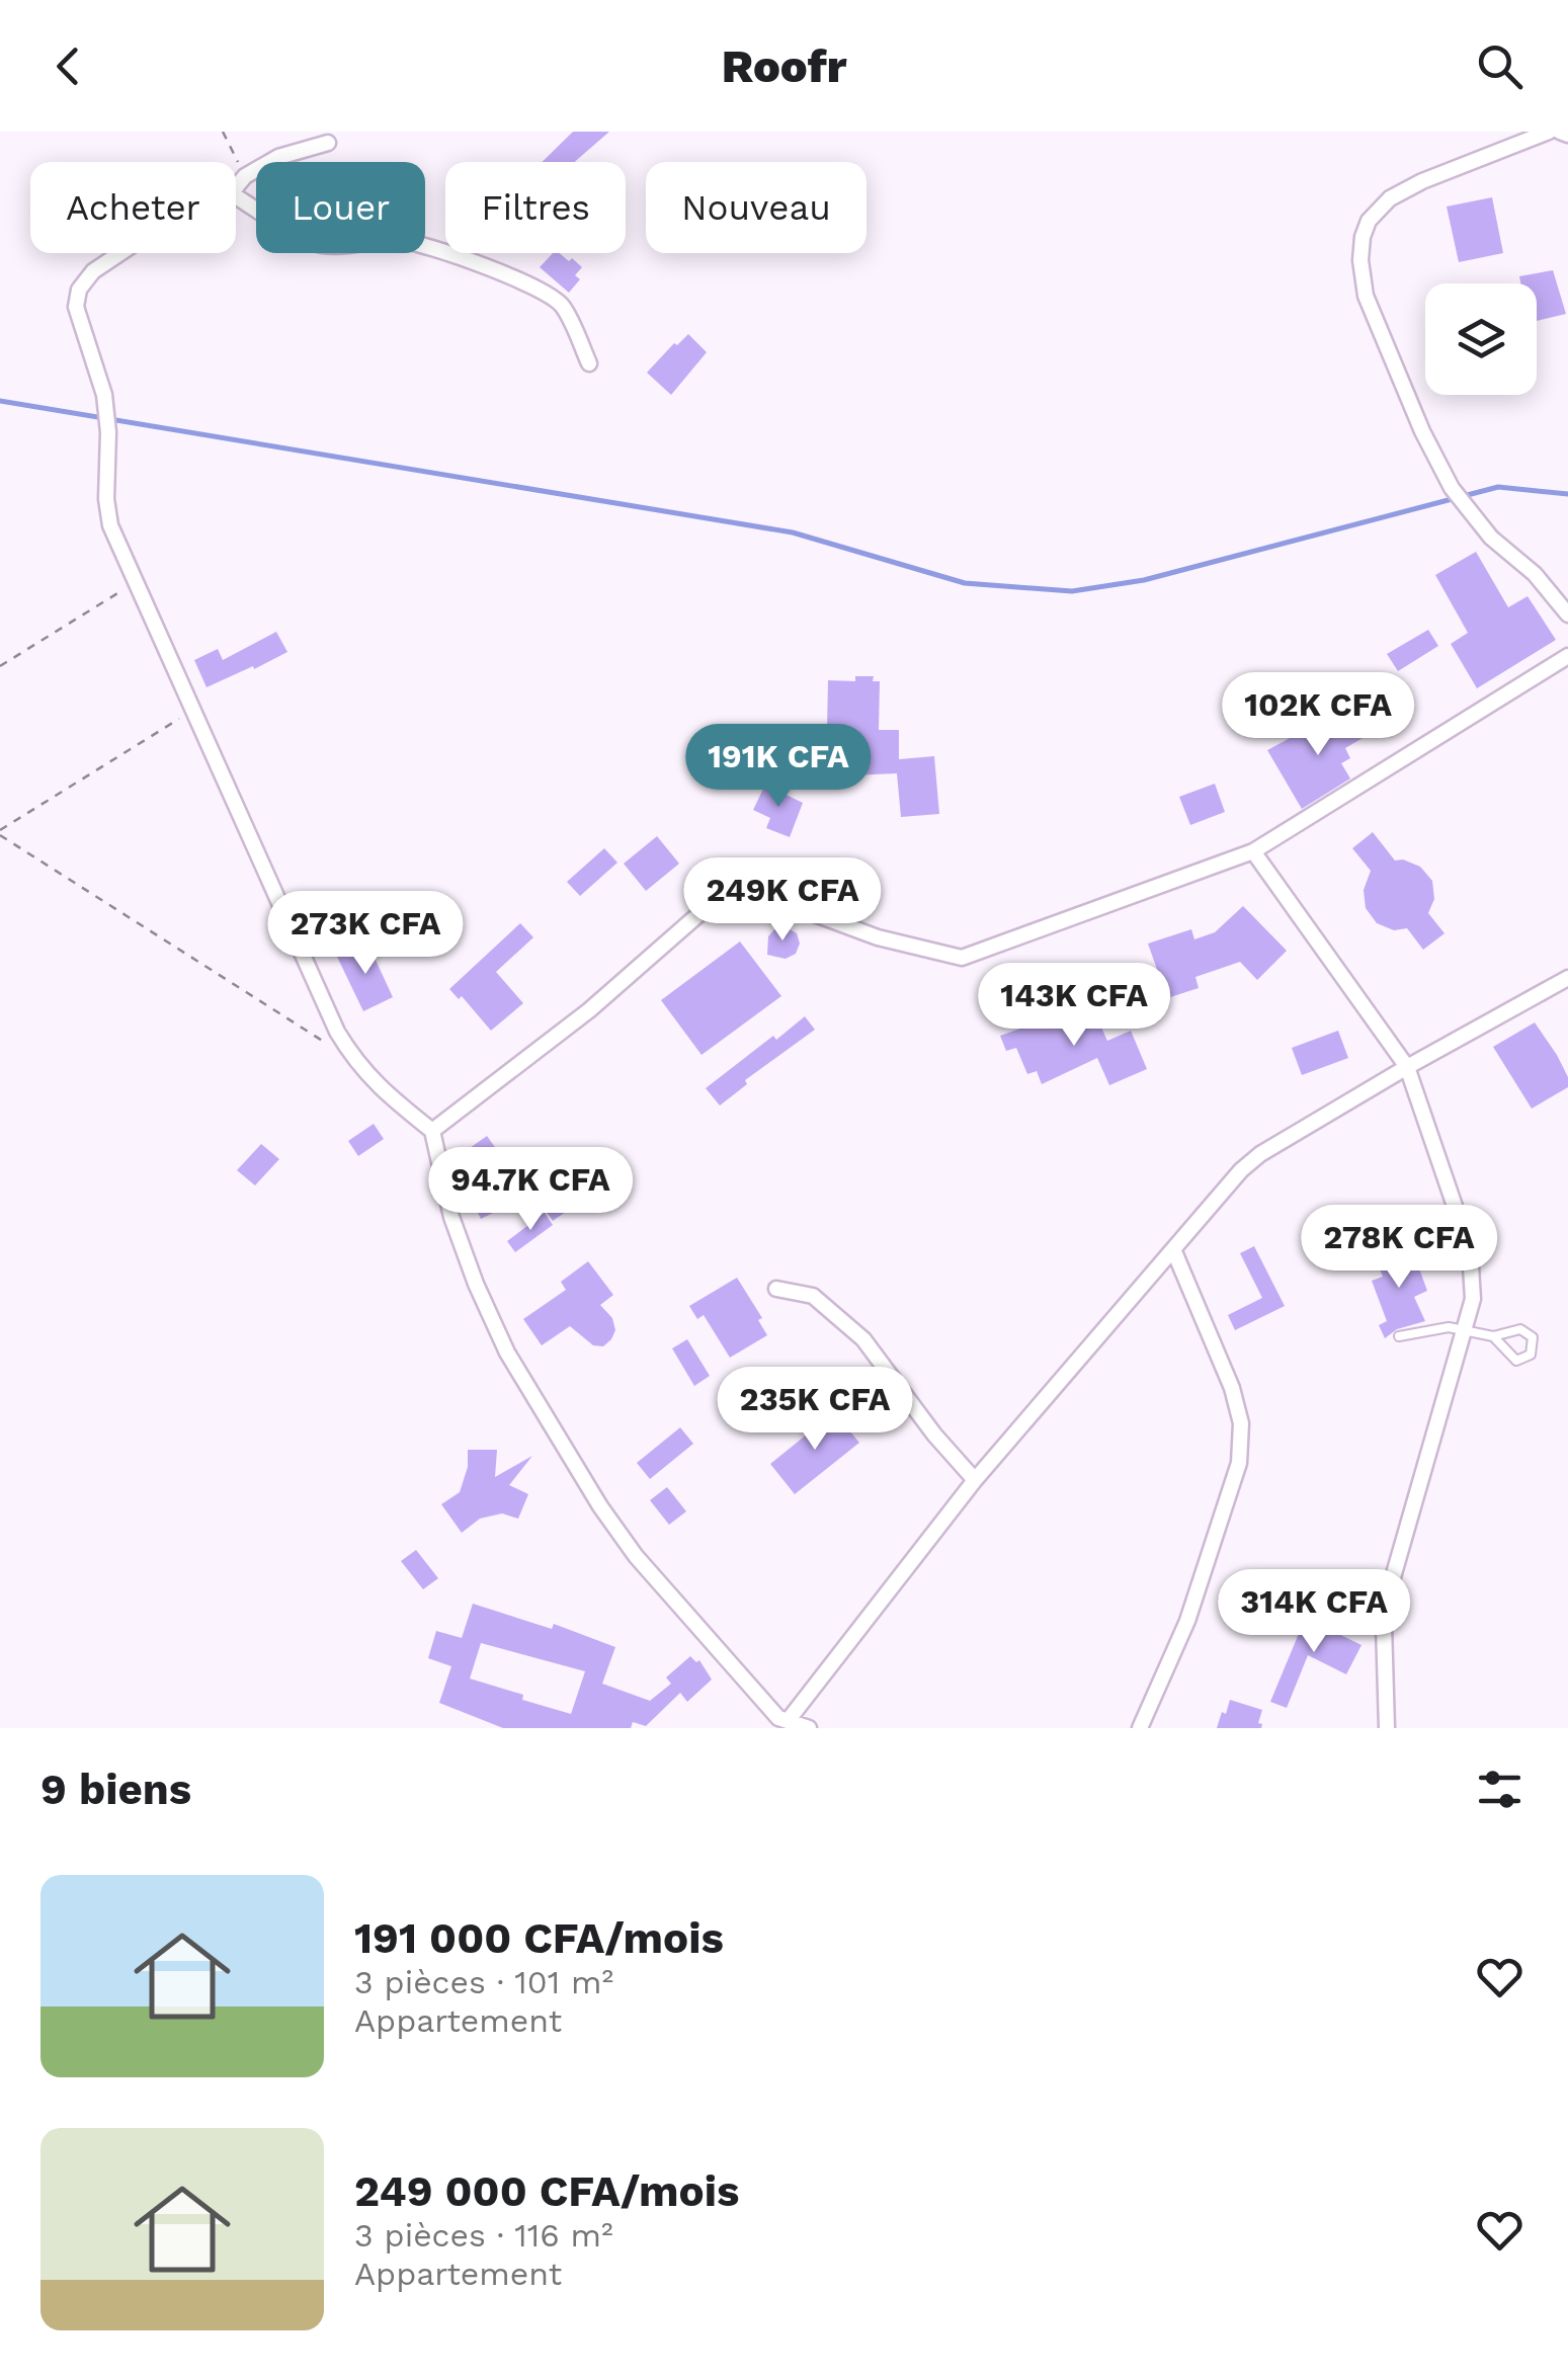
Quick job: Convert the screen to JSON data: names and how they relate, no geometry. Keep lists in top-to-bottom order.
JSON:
{
  "page": {
    "header": "Roofr",
    "chip": [
      "Acheter",
      "Louer",
      "Filtres",
      "Nouveau"
    ],
    "price": [
      "102K CFA",
      "191K CFA",
      "249K CFA",
      "273K CFA",
      "143K CFA",
      "94.7K CFA",
      "278K CFA",
      "235K CFA",
      "314K CFA"
    ],
    "heading": "9 biens",
    "list": [
      {
        "name": "191 000 CFA/mois",
        "note": "3 pièces · 101 m² · Appartement"
      },
      {
        "name": "249 000 CFA/mois",
        "note": "3 pièces · 116 m² · Appartement"
      }
    ]
  }
}
